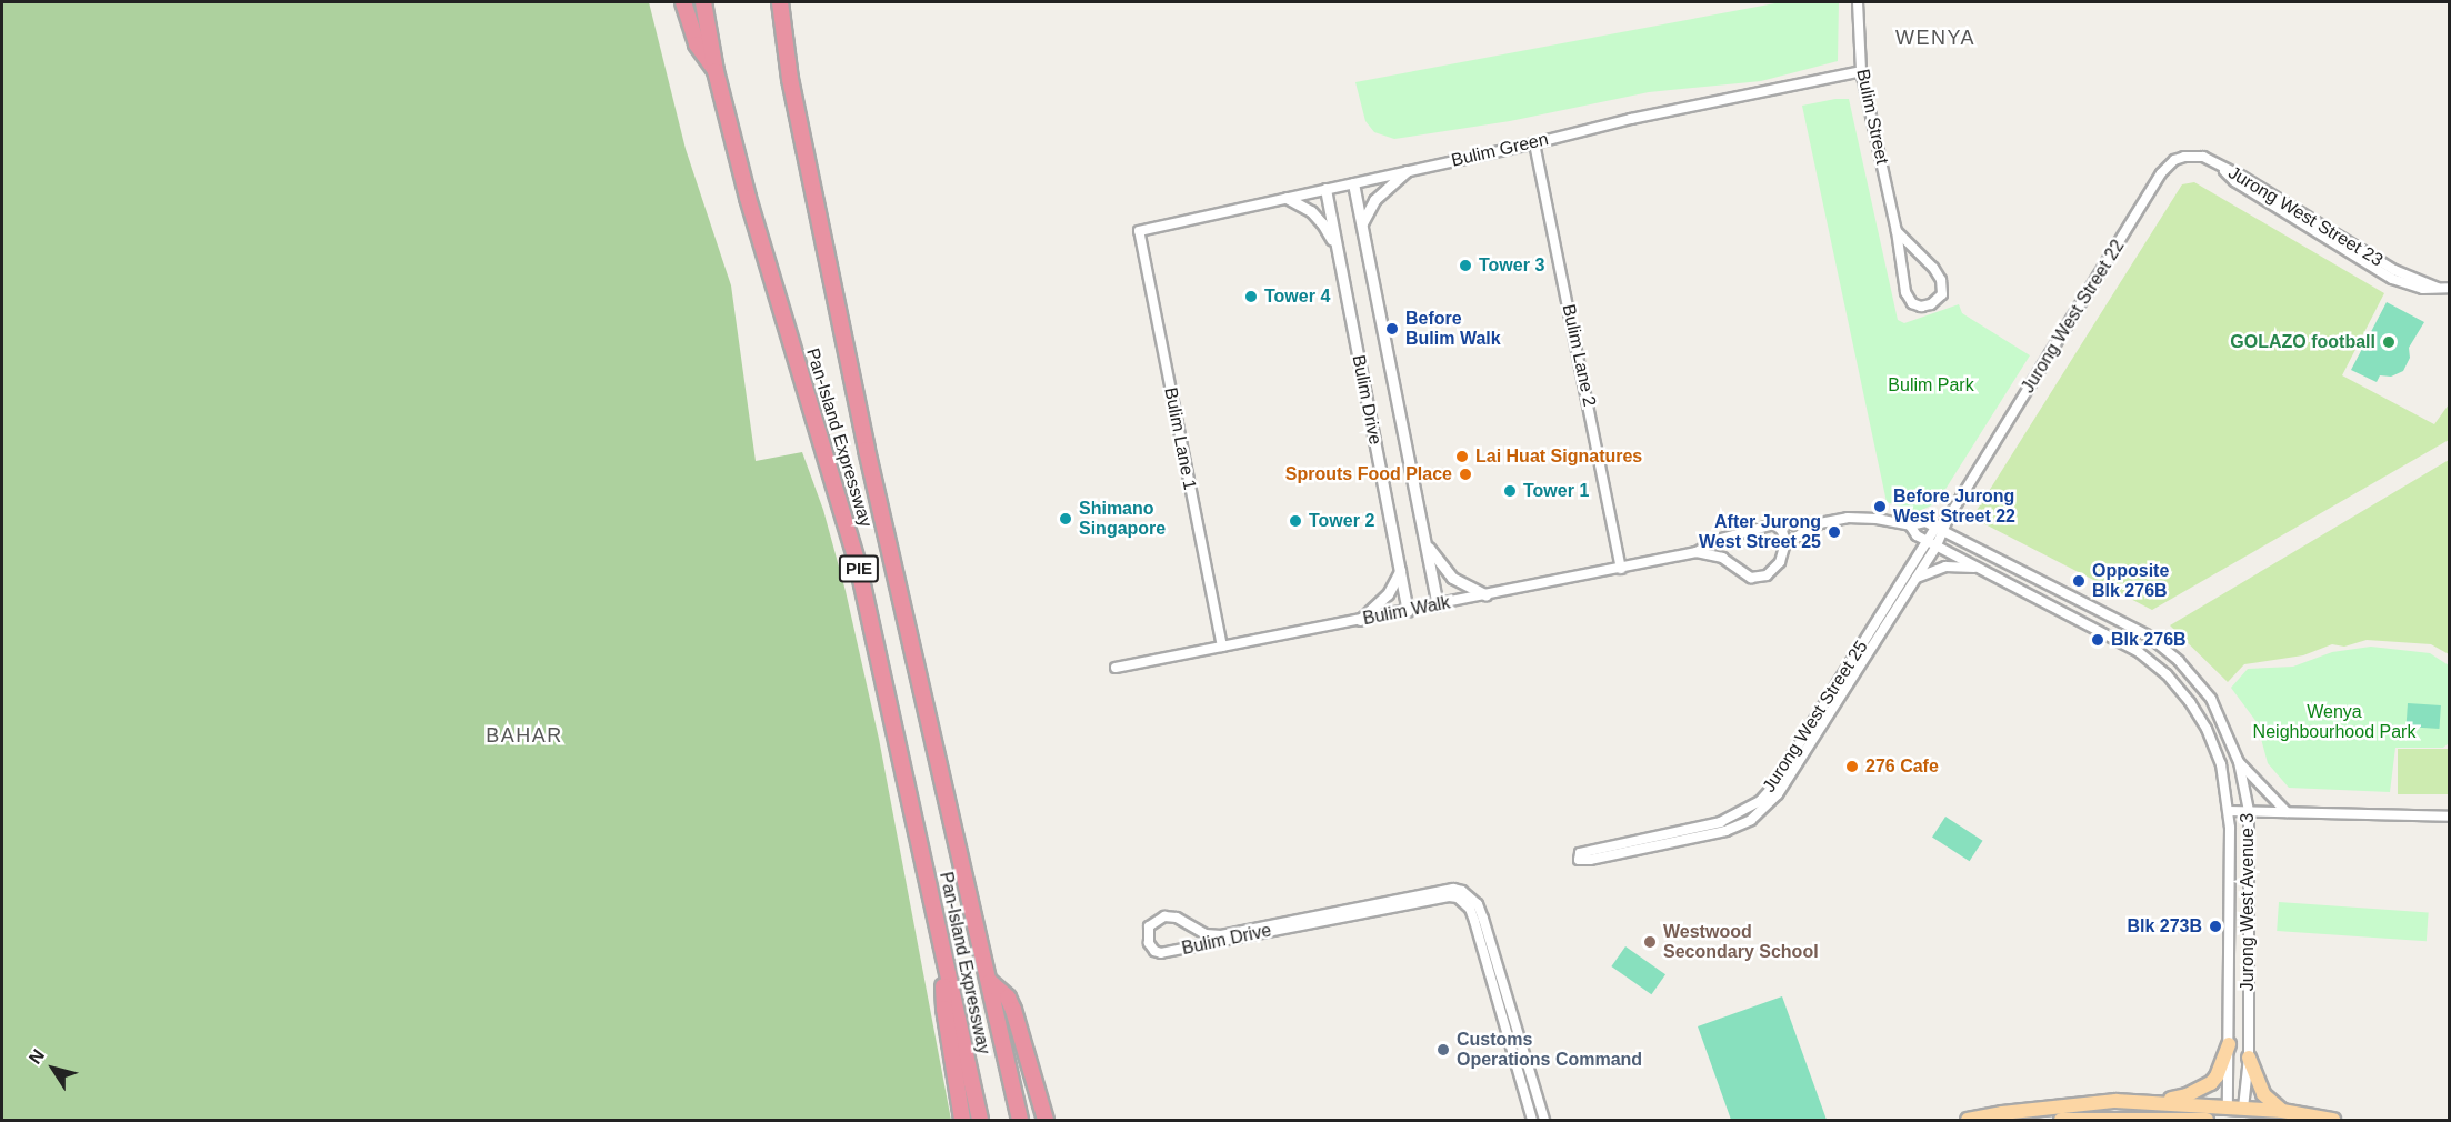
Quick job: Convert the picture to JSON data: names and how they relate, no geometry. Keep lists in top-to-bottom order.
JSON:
{
  "streets": {
    "highway": ["Pan-Island Expressway", "PIE"],
    "street": [
      "Bulim Street",
      "Bulim Green",
      "Jurong West Street 23",
      "Jurong West Street 22",
      "Bulim Lane 2",
      "Bulim Drive",
      "Bulim Lane 1",
      "Bulim Walk",
      "Jurong West Street 25",
      "Jurong West Avenue 3"
    ]
  },
  "crossings": [
    ["Bulim Street", "Bulim Green"],
    ["Bulim Green", "Bulim Lane 2"],
    ["Bulim Green", "Bulim Drive"],
    ["Bulim Green", "Bulim Lane 1"],
    ["Jurong West Street 23", "Jurong West Street 22"],
    ["Jurong West Street 22", "Bulim Walk"],
    ["Jurong West Street 22", "Jurong West Street 25"],
    ["Jurong West Street 22", "Jurong West Avenue 3"],
    ["Bulim Lane 2", "Bulim Walk"],
    ["Bulim Drive", "Bulim Walk"],
    ["Bulim Lane 1", "Bulim Walk"],
    ["Bulim Walk", "Jurong West Street 25"],
    ["Bulim Walk", "Jurong West Avenue 3"],
    ["Jurong West Street 25", "Jurong West Avenue 3"]
  ],
  "districts": ["WENYA", "BAHAR"],
  "parks": ["Bulim Park", "Wenya Neighbourhood Park"],
  "places": [
    "Tower 3",
    "Tower 4",
    "Before Bulim Walk",
    "GOLAZO football",
    "Lai Huat Signatures",
    "Sprouts Food Place",
    "Tower 1",
    "Before Jurong West Street 22",
    "Shimano Singapore",
    "Tower 2",
    "After Jurong West Street 25",
    "Opposite Blk 276B",
    "Blk 276B",
    "276 Cafe",
    "Blk 273B",
    "Westwood Secondary School",
    "Customs Operations Command"
  ],
  "north": "top left"
}
